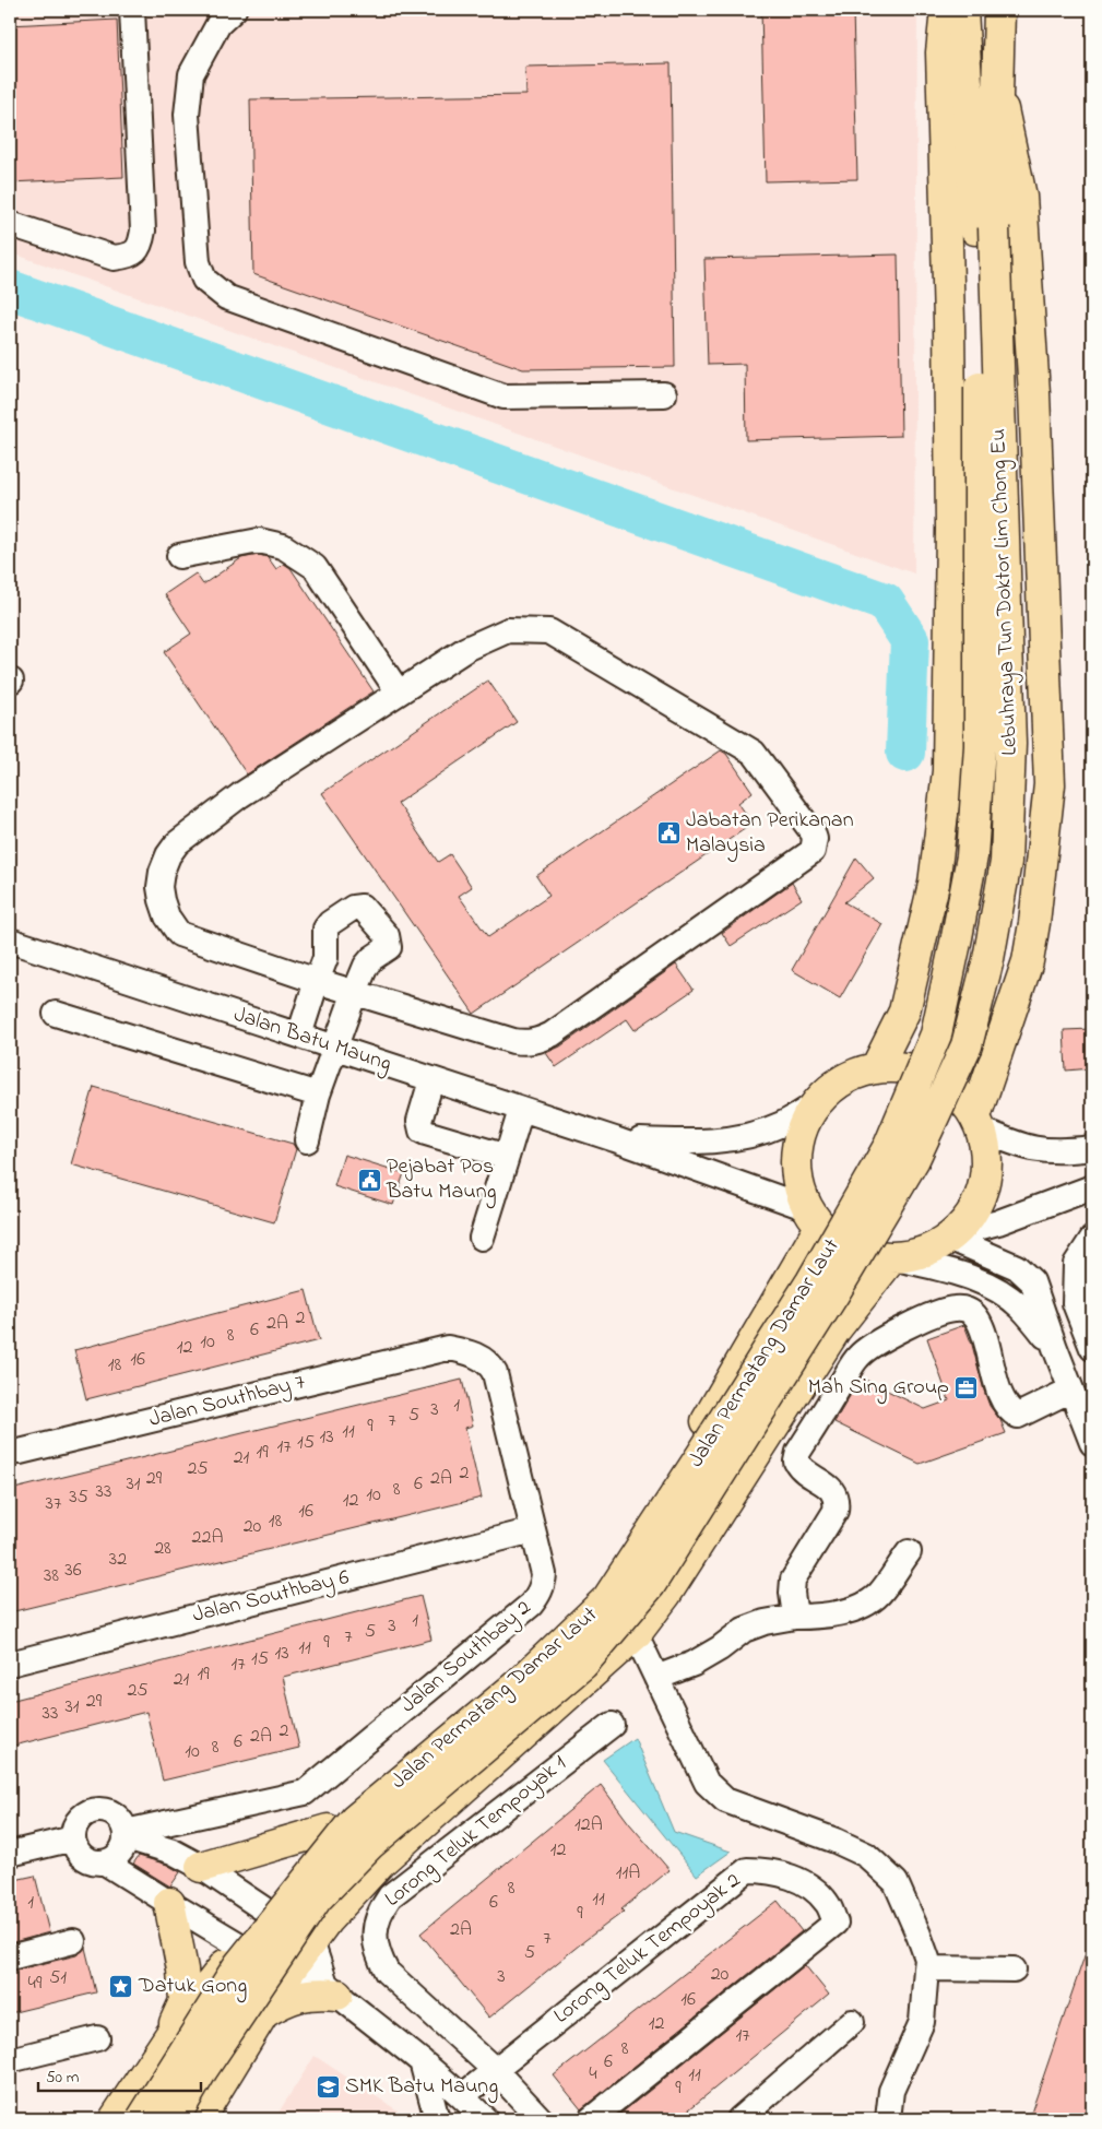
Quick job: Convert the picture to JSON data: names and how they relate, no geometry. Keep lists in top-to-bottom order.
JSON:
{
  "streets": {
    "main road": ["Lebuhraya Tun Doktor Lim Chong Eu", "Jalan Permatang Damar Laut"],
    "street": [
      "Jalan Batu Maung",
      "Jalan Southbay 7",
      "Jalan Southbay 6",
      "Jalan Southbay 2",
      "Lorong Teluk Tempoyak 1",
      "Lorong Teluk Tempoyak 2"
    ]
  },
  "crossings": [
    ["Lebuhraya Tun Doktor Lim Chong Eu", "Jalan Permatang Damar Laut"],
    ["Jalan Southbay 7", "Jalan Southbay 2"],
    ["Jalan Southbay 6", "Jalan Southbay 2"],
    ["Lorong Teluk Tempoyak 1", "Lorong Teluk Tempoyak 2"]
  ],
  "places": {
    "public building": ["Jabatan Perikanan Malaysia", "Pejabat Pos Batu Maung"],
    "office": ["Mah Sing Group"],
    "place": ["Datuk Gong"],
    "school or university": ["SMK Batu Maung"]
  },
  "house_numbers": [
    "2",
    "2A",
    "6",
    "8",
    "10",
    "12",
    "16",
    "18",
    "1",
    "3",
    "5",
    "7",
    "9",
    "11",
    "13",
    "15",
    "17",
    "19",
    "21",
    "25",
    "2",
    "29",
    "2A",
    "31",
    "6",
    "8",
    "33",
    "10",
    "35",
    "12",
    "37",
    "16",
    "18",
    "20",
    "22A",
    "28",
    "32",
    "36",
    "38",
    "1",
    "3",
    "5",
    "7",
    "9",
    "11",
    "13",
    "15",
    "17",
    "19",
    "21",
    "25",
    "29",
    "31",
    "33",
    "2",
    "2A",
    "6",
    "8",
    "10",
    "12A",
    "12",
    "11A",
    "8",
    "11",
    "1",
    "6",
    "9",
    "2A",
    "7",
    "5",
    "20",
    "3",
    "51",
    "49",
    "16",
    "12",
    "17",
    "8",
    "6",
    "4",
    "11",
    "9"
  ],
  "scale_bar": "50 m"
}
